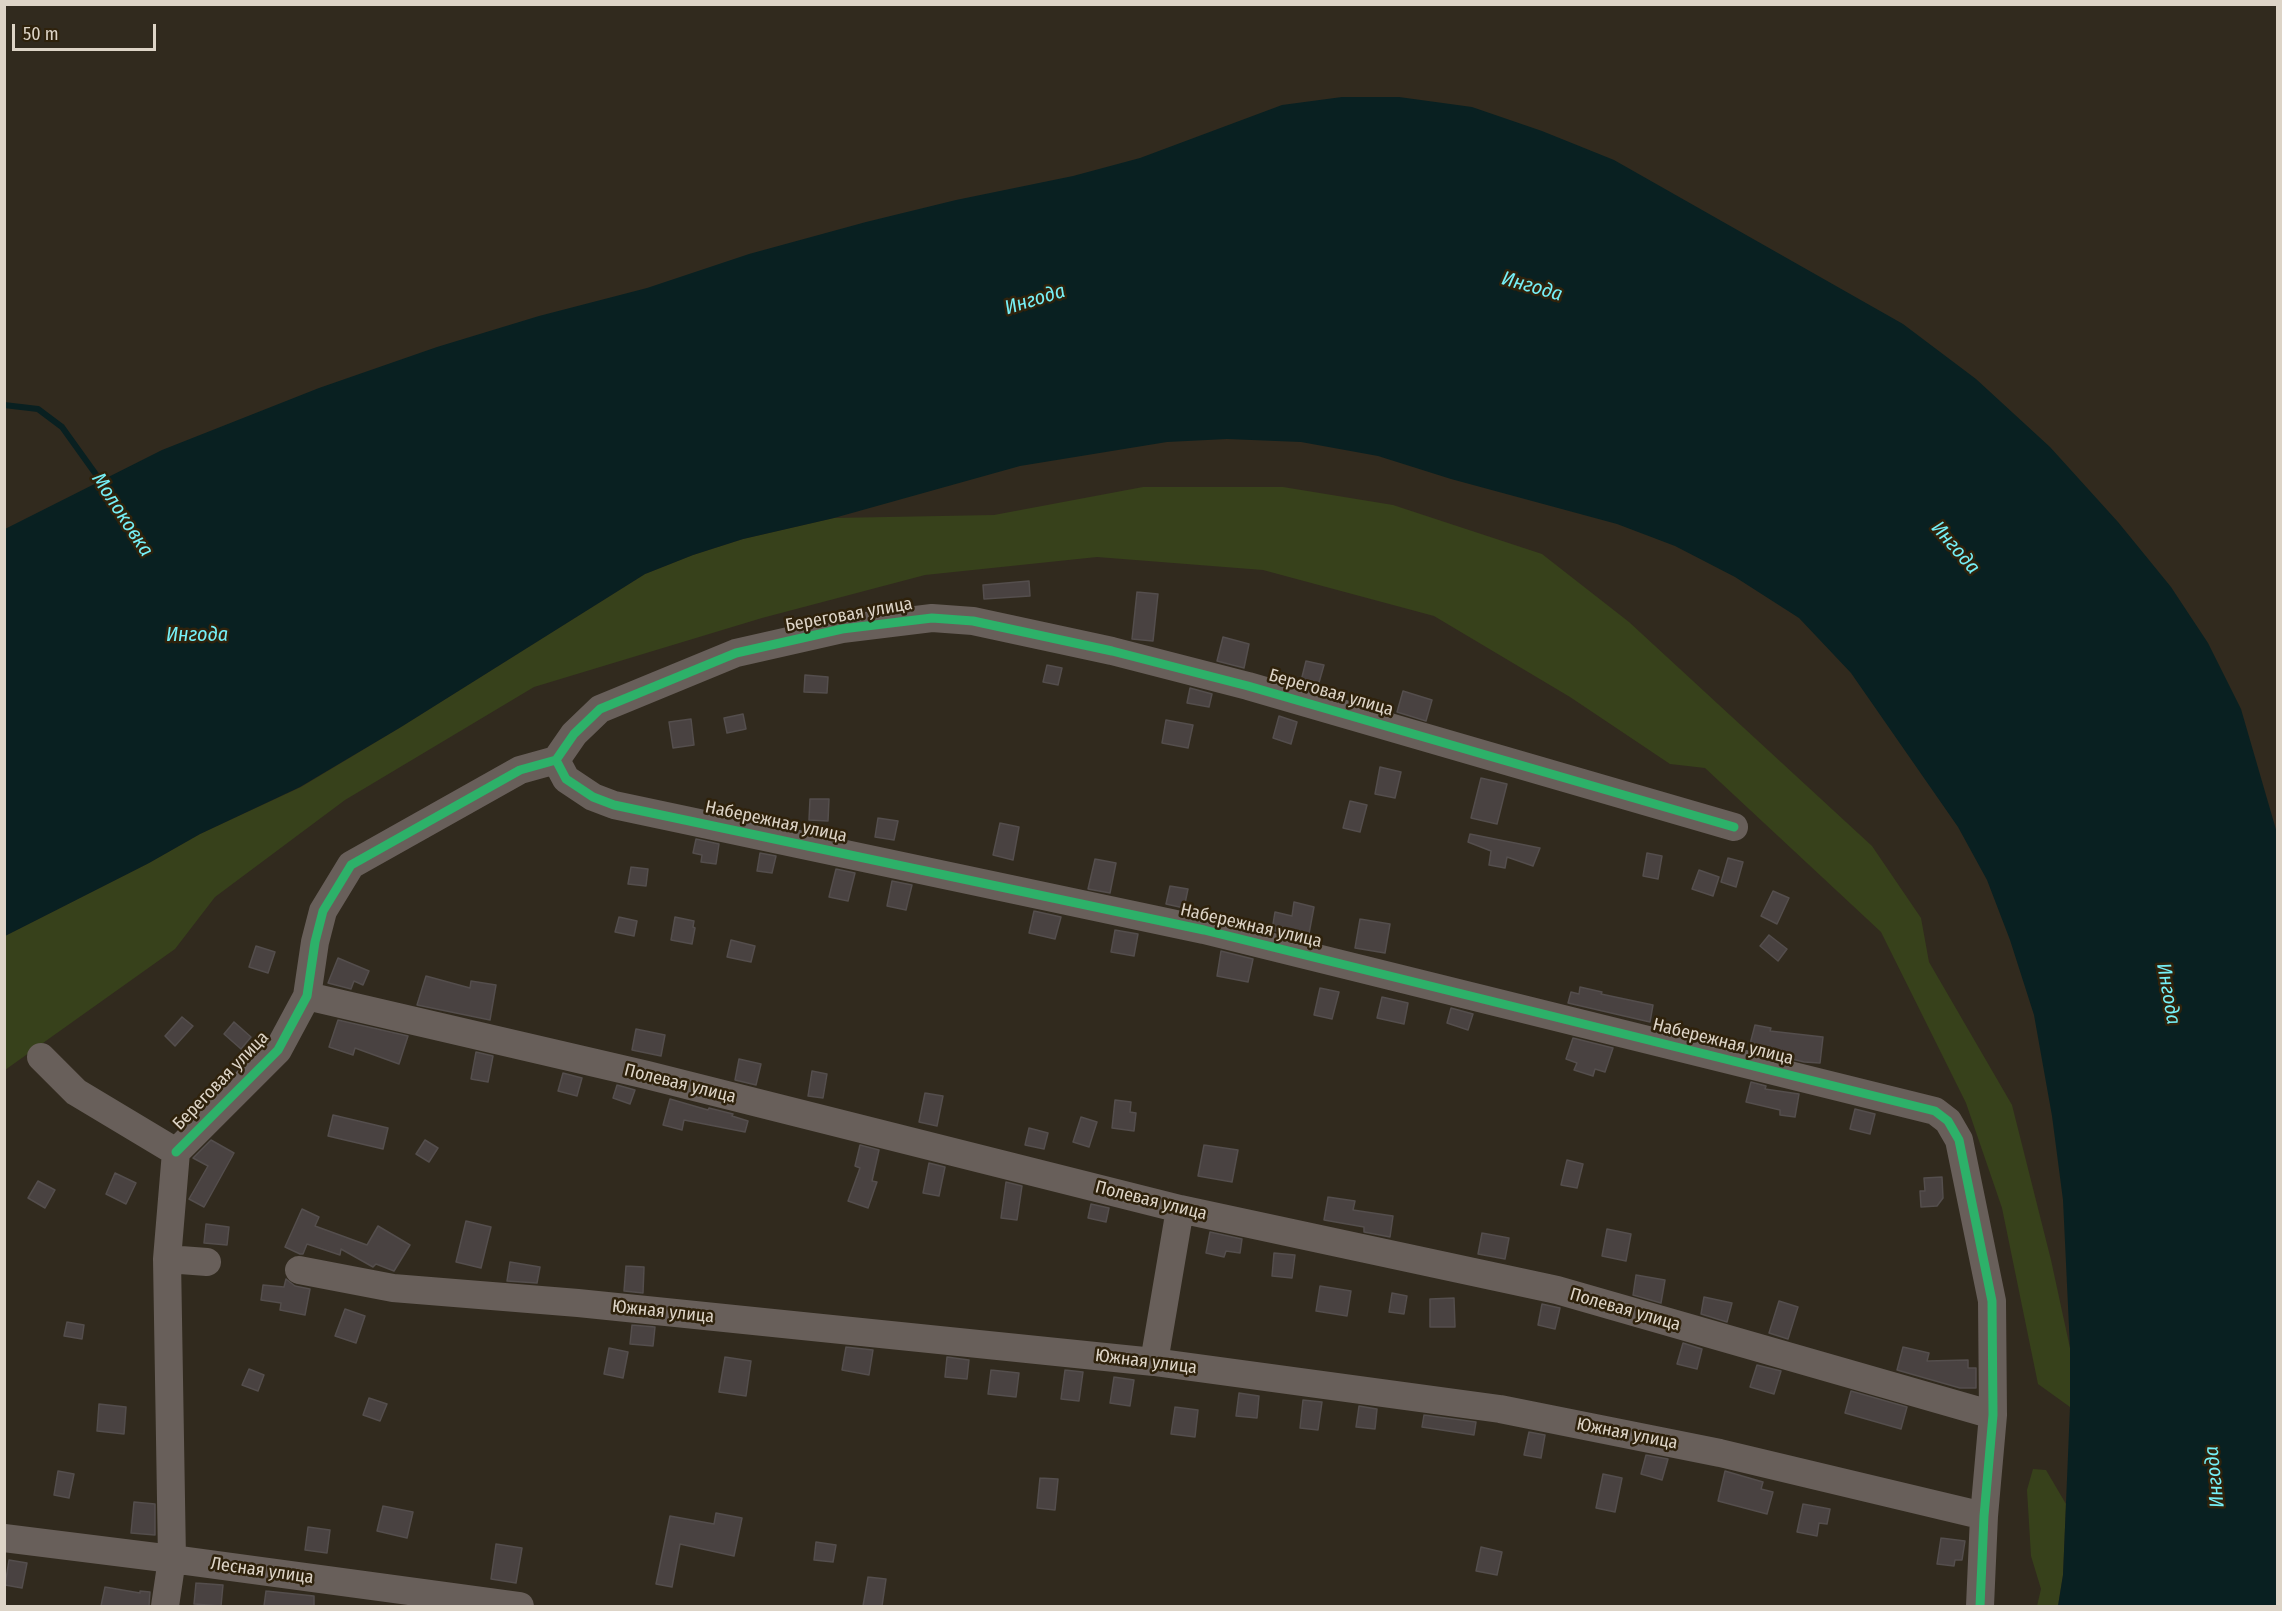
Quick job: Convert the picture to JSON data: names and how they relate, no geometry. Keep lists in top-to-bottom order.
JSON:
{
  "streets": {
    "street": [
      "Береговая улица",
      "Набережная улица",
      "Полевая улица",
      "Южная улица",
      "Лесная улица"
    ]
  },
  "crossings": [
    ["Береговая улица", "Набережная улица"],
    ["Береговая улица", "Полевая улица"],
    ["Набережная улица", "Полевая улица"]
  ],
  "water": ["Ингода", "Молоковка"],
  "scale_bar": "50 m"
}
